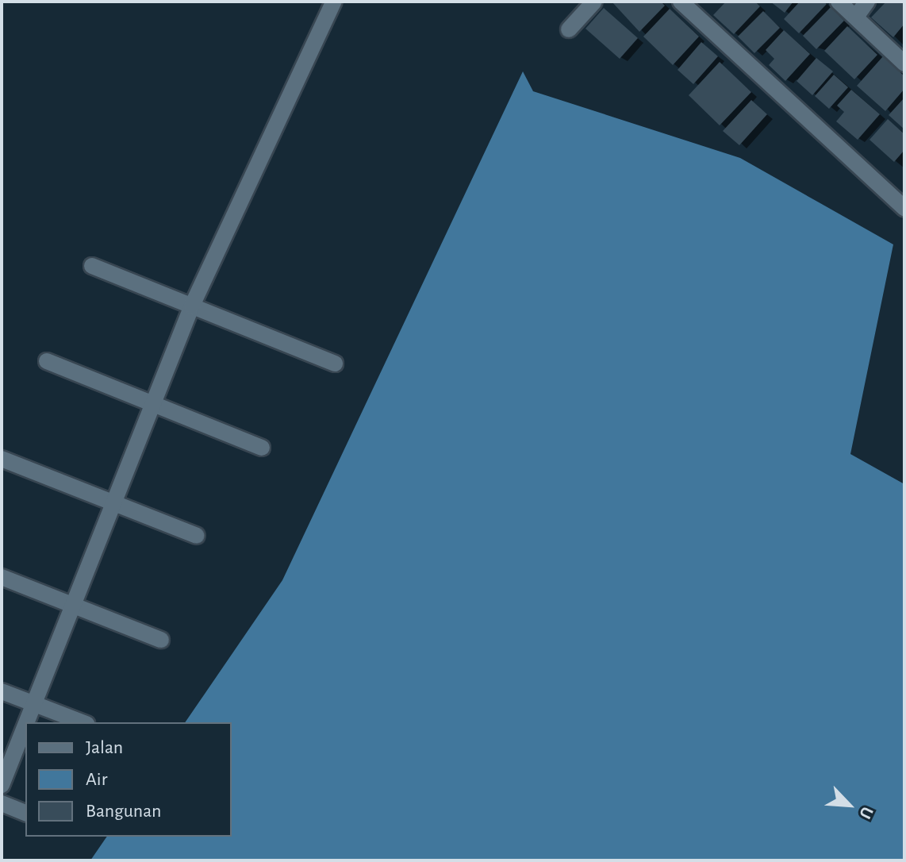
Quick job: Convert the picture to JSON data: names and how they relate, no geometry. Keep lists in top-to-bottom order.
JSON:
{
  "legend": ["Jalan", "Air", "Bangunan"],
  "north": "bottom right"
}
